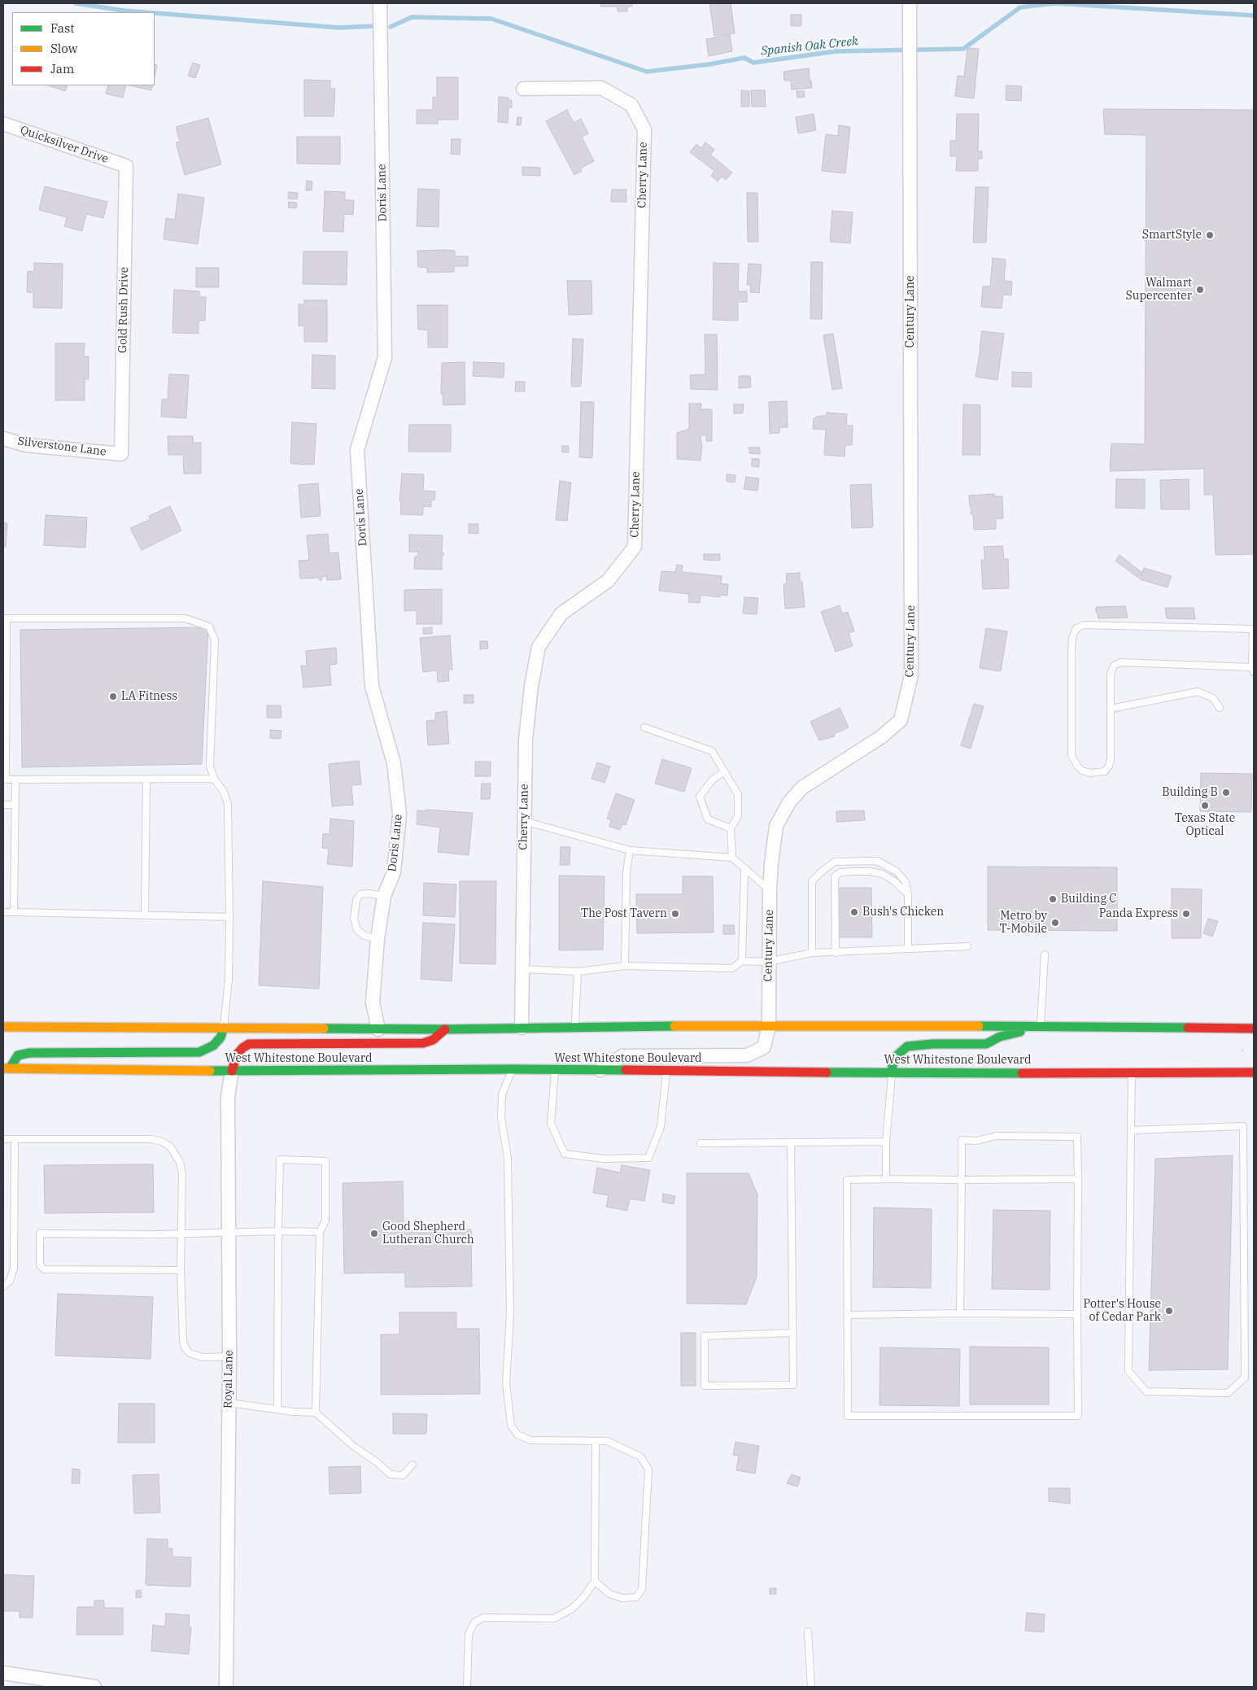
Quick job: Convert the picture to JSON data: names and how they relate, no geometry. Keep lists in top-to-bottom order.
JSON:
{
  "streets": {
    "main road": ["West Whitestone Boulevard"],
    "street": [
      "Quicksilver Drive",
      "Cherry Lane",
      "Doris Lane",
      "Gold Rush Drive",
      "Century Lane",
      "Silverstone Lane",
      "Royal Lane"
    ]
  },
  "crossings": [
    ["Quicksilver Drive", "Gold Rush Drive"],
    ["Gold Rush Drive", "Silverstone Lane"],
    ["Century Lane", "West Whitestone Boulevard"],
    ["West Whitestone Boulevard", "Royal Lane"]
  ],
  "water": ["Spanish Oak Creek"],
  "places": [
    "SmartStyle",
    "Walmart Supercenter",
    "LA Fitness",
    "Building B",
    "Texas State Optical",
    "Building C",
    "Bush's Chicken",
    "The Post Tavern",
    "Panda Express",
    "Metro by T-Mobile",
    "Good Shepherd Lutheran Church",
    "Potter's House of Cedar Park"
  ],
  "legend": ["Fast", "Slow", "Jam"]
}
